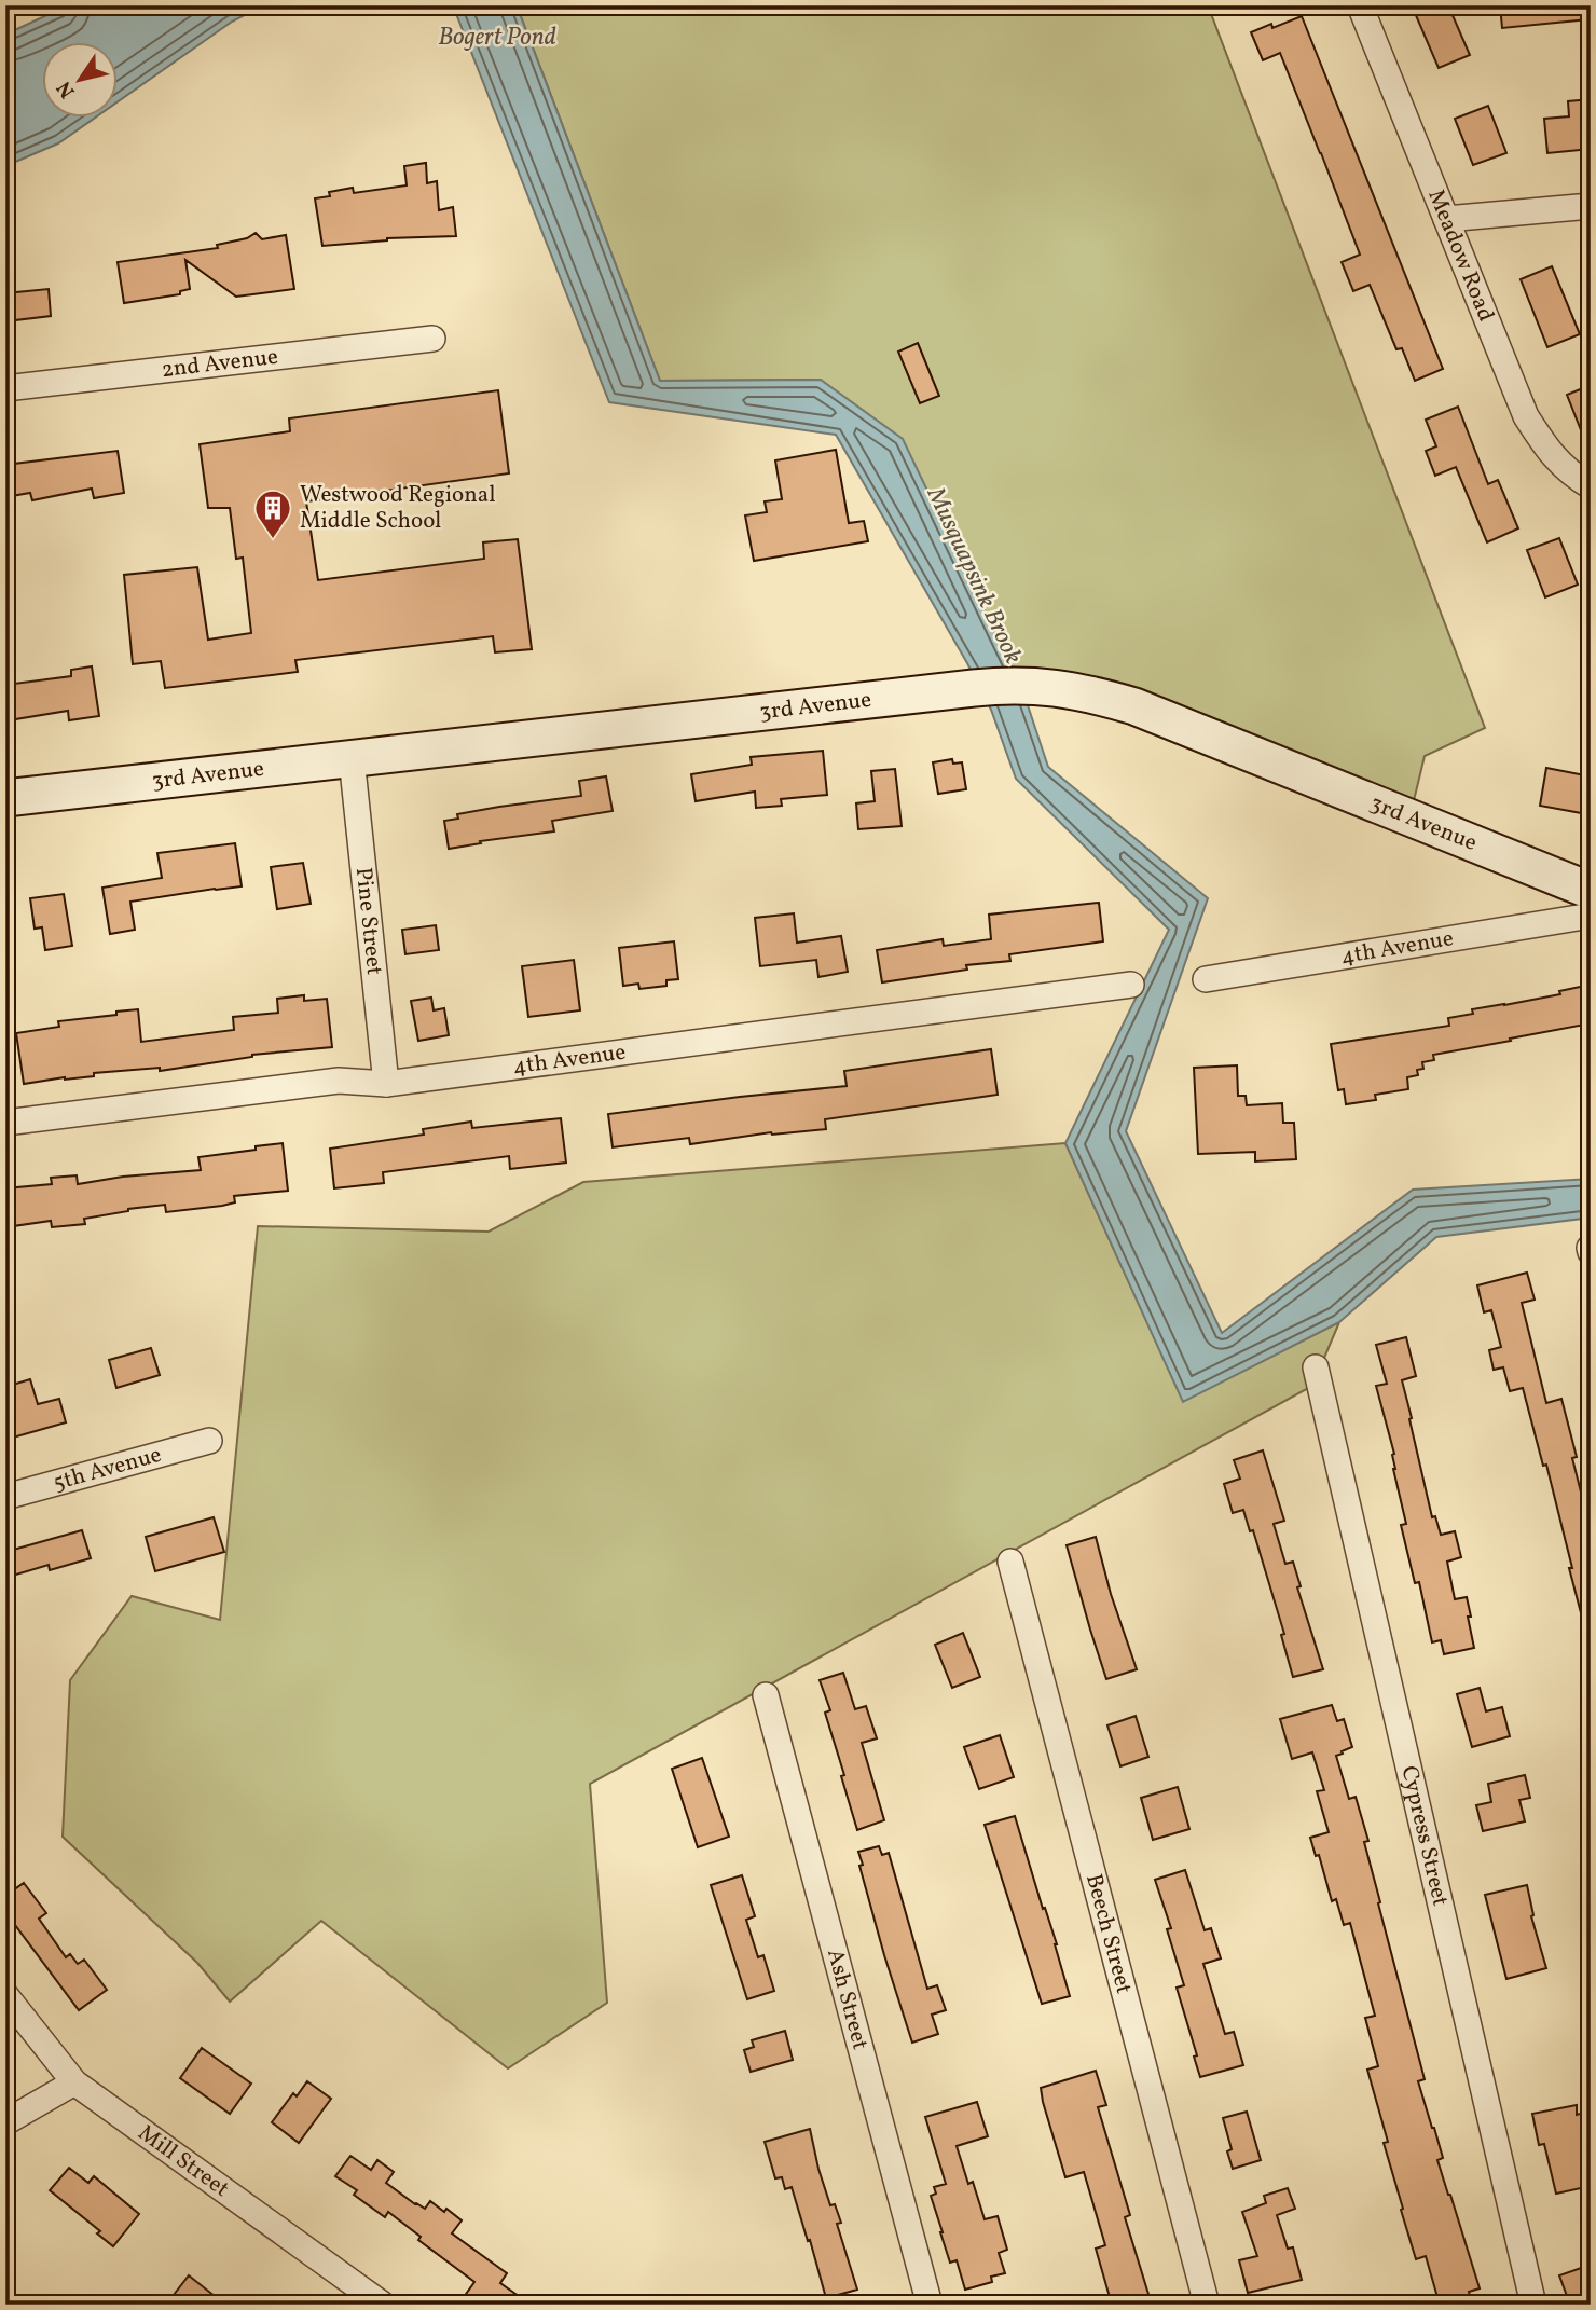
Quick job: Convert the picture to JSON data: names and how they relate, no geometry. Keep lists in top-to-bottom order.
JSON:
{
  "streets": {
    "main road": ["3rd Avenue"],
    "street": [
      "Meadow Road",
      "2nd Avenue",
      "Pine Street",
      "4th Avenue",
      "5th Avenue",
      "Cypress Street",
      "Beech Street",
      "Ash Street",
      "Mill Street"
    ]
  },
  "crossings": [
    ["3rd Avenue", "Pine Street"],
    ["Pine Street", "4th Avenue"]
  ],
  "water": ["Bogert Pond", "Musquapsink Brook"],
  "places": {
    "building": ["Westwood Regional Middle School"]
  },
  "north": "bottom left"
}
